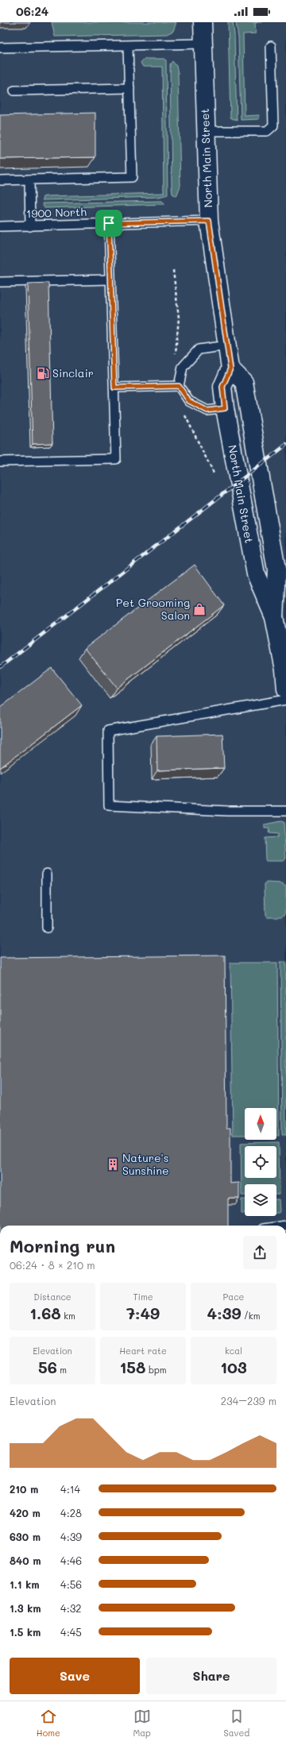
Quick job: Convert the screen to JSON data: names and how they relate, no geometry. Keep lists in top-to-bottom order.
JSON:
{
  "streets": {
    "main road": ["North Main Street"],
    "lane": ["1900 North"]
  },
  "crossings": [
    ["North Main Street", "1900 North"]
  ],
  "places": {
    "fuel station": ["Sinclair"],
    "shop": ["Pet Grooming Salon"],
    "building": ["Nature's Sunshine"]
  },
  "north": "top",
  "page": {
    "status": "06:24",
    "heading": ["Morning run", "06:24 · 8 × 210 m"],
    "stats": [
      ["Distance", "1.68 km"],
      ["Time", "7:49"],
      ["Pace", "4:39 /km"],
      ["Elevation", "56 m"],
      ["Heart rate", "158 bpm"],
      ["kcal", "103"]
    ],
    "chart": ["Elevation", "234–239 m"],
    "list": [
      {
        "name": "210 m",
        "note": "4:14"
      },
      {
        "name": "420 m",
        "note": "4:28"
      },
      {
        "name": "630 m",
        "note": "4:39"
      },
      {
        "name": "840 m",
        "note": "4:46"
      },
      {
        "name": "1.1 km",
        "note": "4:56"
      },
      {
        "name": "1.3 km",
        "note": "4:32"
      },
      {
        "name": "1.5 km",
        "note": "4:45"
      }
    ],
    "buttons": ["Save", "Share"],
    "tabs": ["Home", "Map", "Saved"]
  }
}
